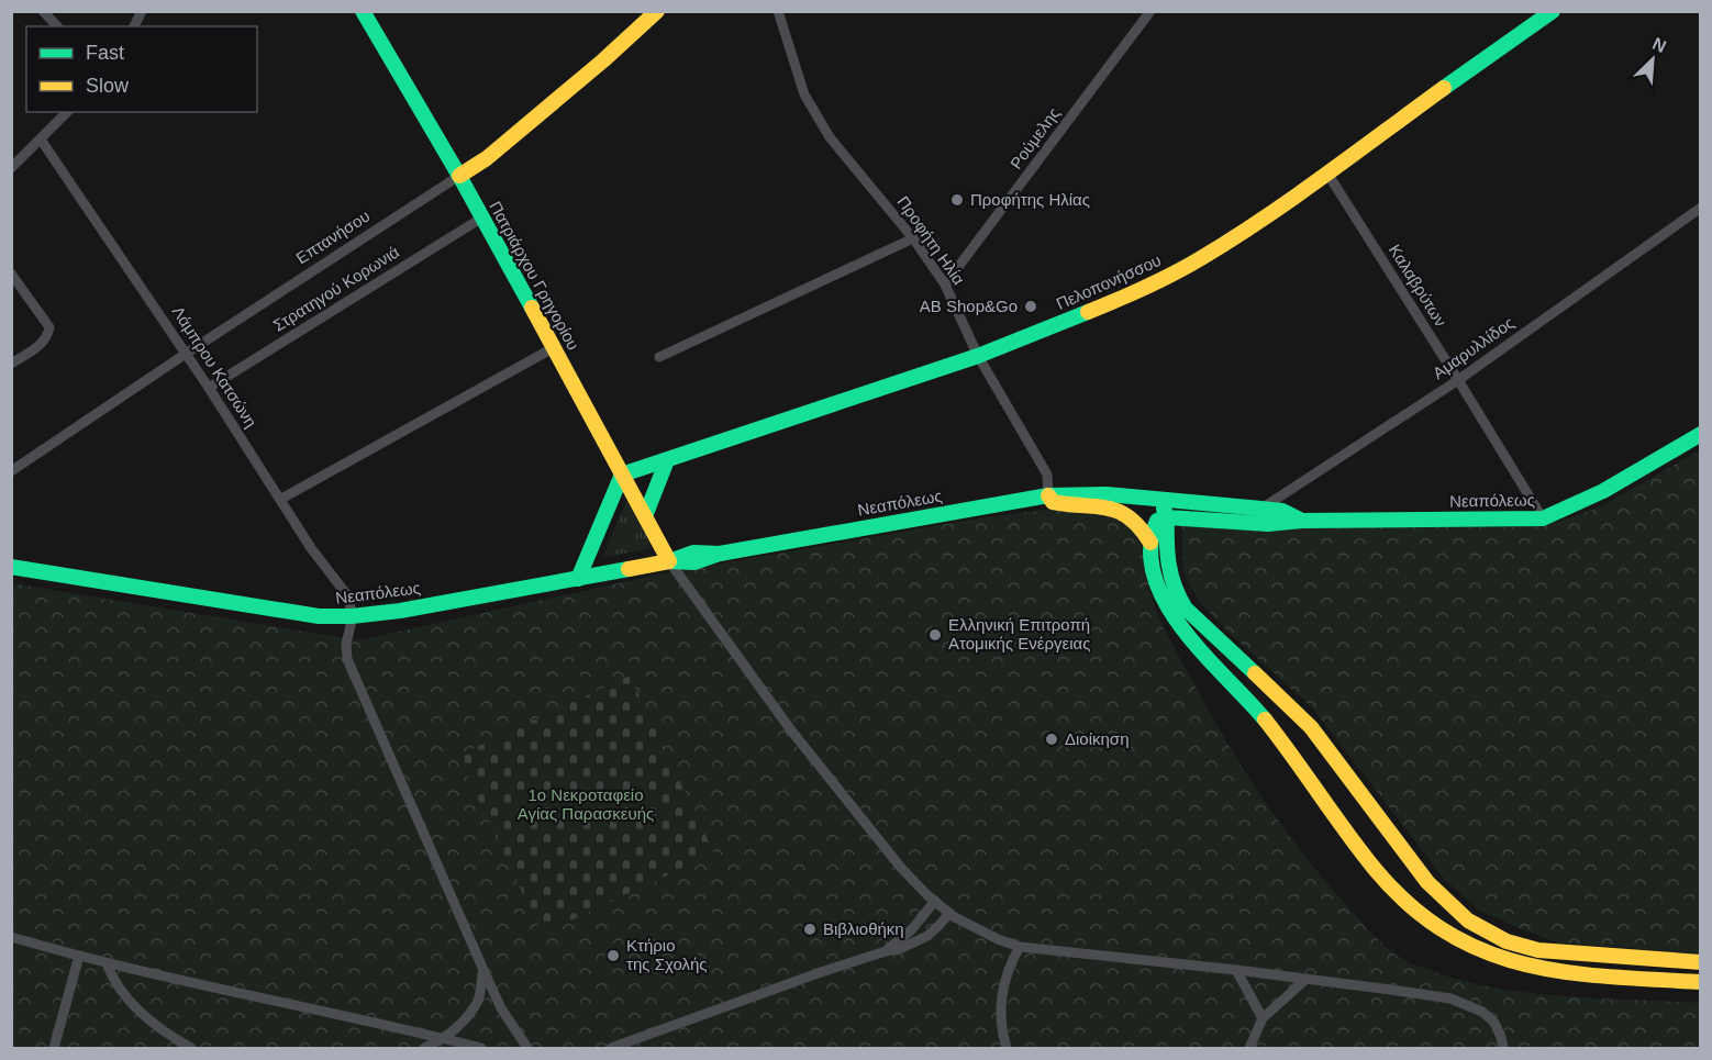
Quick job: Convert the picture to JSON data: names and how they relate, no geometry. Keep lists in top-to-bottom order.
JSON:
{
  "streets": {
    "main road": [
      "Επτανήσου",
      "Πατριάρχου Γρηγορίου",
      "Πελοπονήσσου",
      "Νεαπόλεως"
    ],
    "street": [
      "Ρούμελης",
      "Προφήτη Ηλία",
      "Καλαβρύτων",
      "Στρατηγού Κορωνιά",
      "Αμαρυλλίδος",
      "Λάμπρου Κατσώνη"
    ]
  },
  "crossings": [
    ["Ρούμελης", "Προφήτη Ηλία"],
    ["Επτανήσου", "Πατριάρχου Γρηγορίου"],
    ["Επτανήσου", "Λάμπρου Κατσώνη"],
    ["Προφήτη Ηλία", "Πελοπονήσσου"],
    ["Προφήτη Ηλία", "Νεαπόλεως"],
    ["Πατριάρχου Γρηγορίου", "Πελοπονήσσου"],
    ["Πατριάρχου Γρηγορίου", "Στρατηγού Κορωνιά"],
    ["Πατριάρχου Γρηγορίου", "Νεαπόλεως"],
    ["Πελοπονήσσου", "Καλαβρύτων"],
    ["Καλαβρύτων", "Αμαρυλλίδος"],
    ["Καλαβρύτων", "Νεαπόλεως"],
    ["Στρατηγού Κορωνιά", "Λάμπρου Κατσώνη"],
    ["Αμαρυλλίδος", "Νεαπόλεως"],
    ["Λάμπρου Κατσώνη", "Νεαπόλεως"]
  ],
  "parks": ["1ο Νεκροταφείο Αγίας Παρασκευής"],
  "places": [
    "Προφήτης Ηλίας",
    "ΑΒ Shop&Go",
    "Ελληνική Επιτροπή Ατομικής Ενέργειας",
    "Διοίκηση",
    "Βιβλιοθήκη",
    "Κτήριο της Σχολής"
  ],
  "legend": ["Fast", "Slow"],
  "north": "top right"
}
